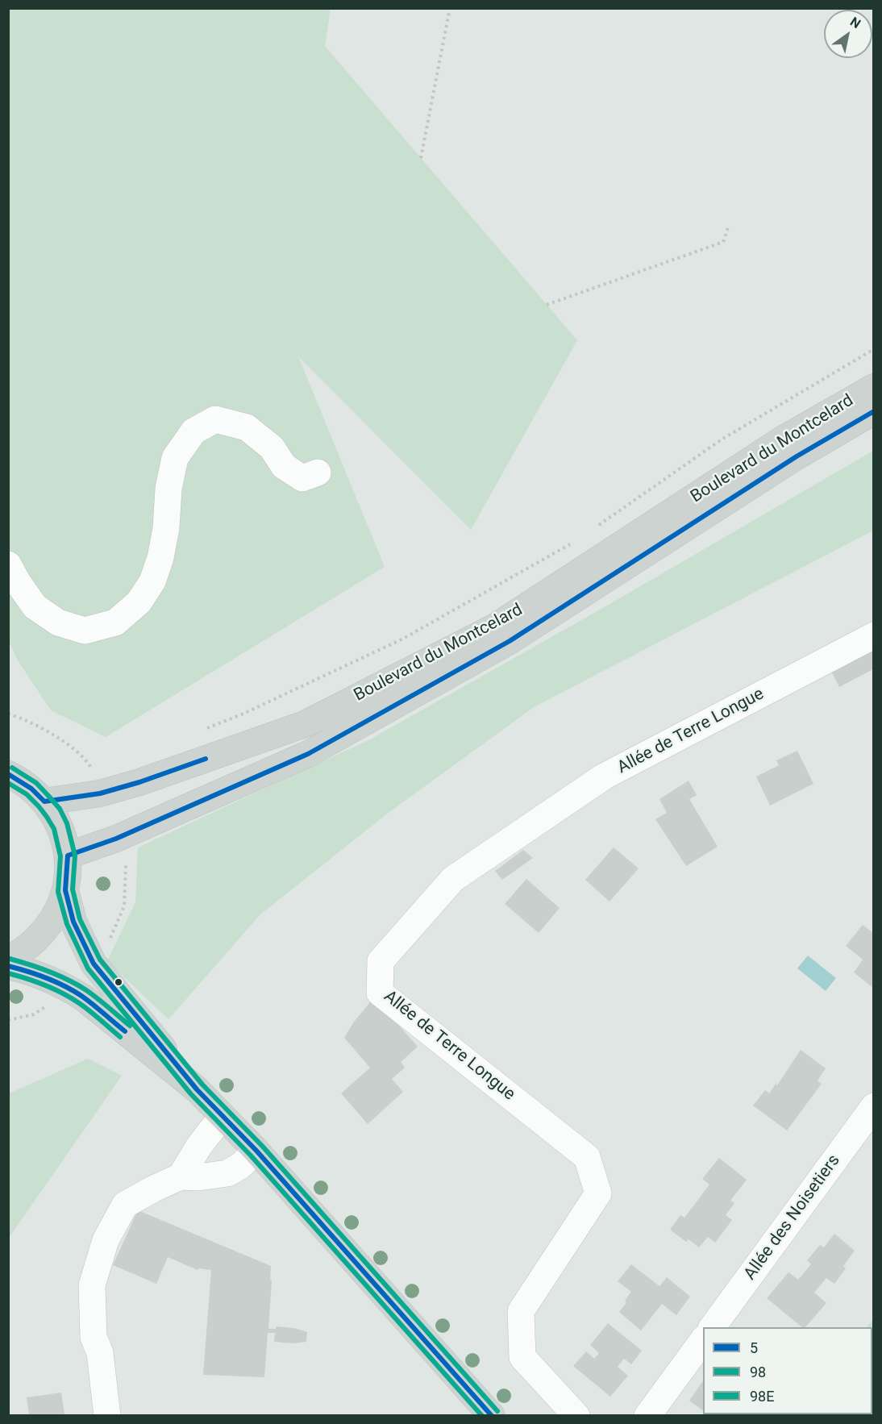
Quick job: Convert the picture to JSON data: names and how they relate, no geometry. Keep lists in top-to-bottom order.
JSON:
{
  "streets": {
    "main road": ["Boulevard du Montcelard"],
    "street": ["Allée de Terre Longue", "Allée des Noisetiers"]
  },
  "lines": ["transit line 5", "transit line 98E", "transit line 98"],
  "legend": ["5", "98", "98E"],
  "north": "top right"
}
